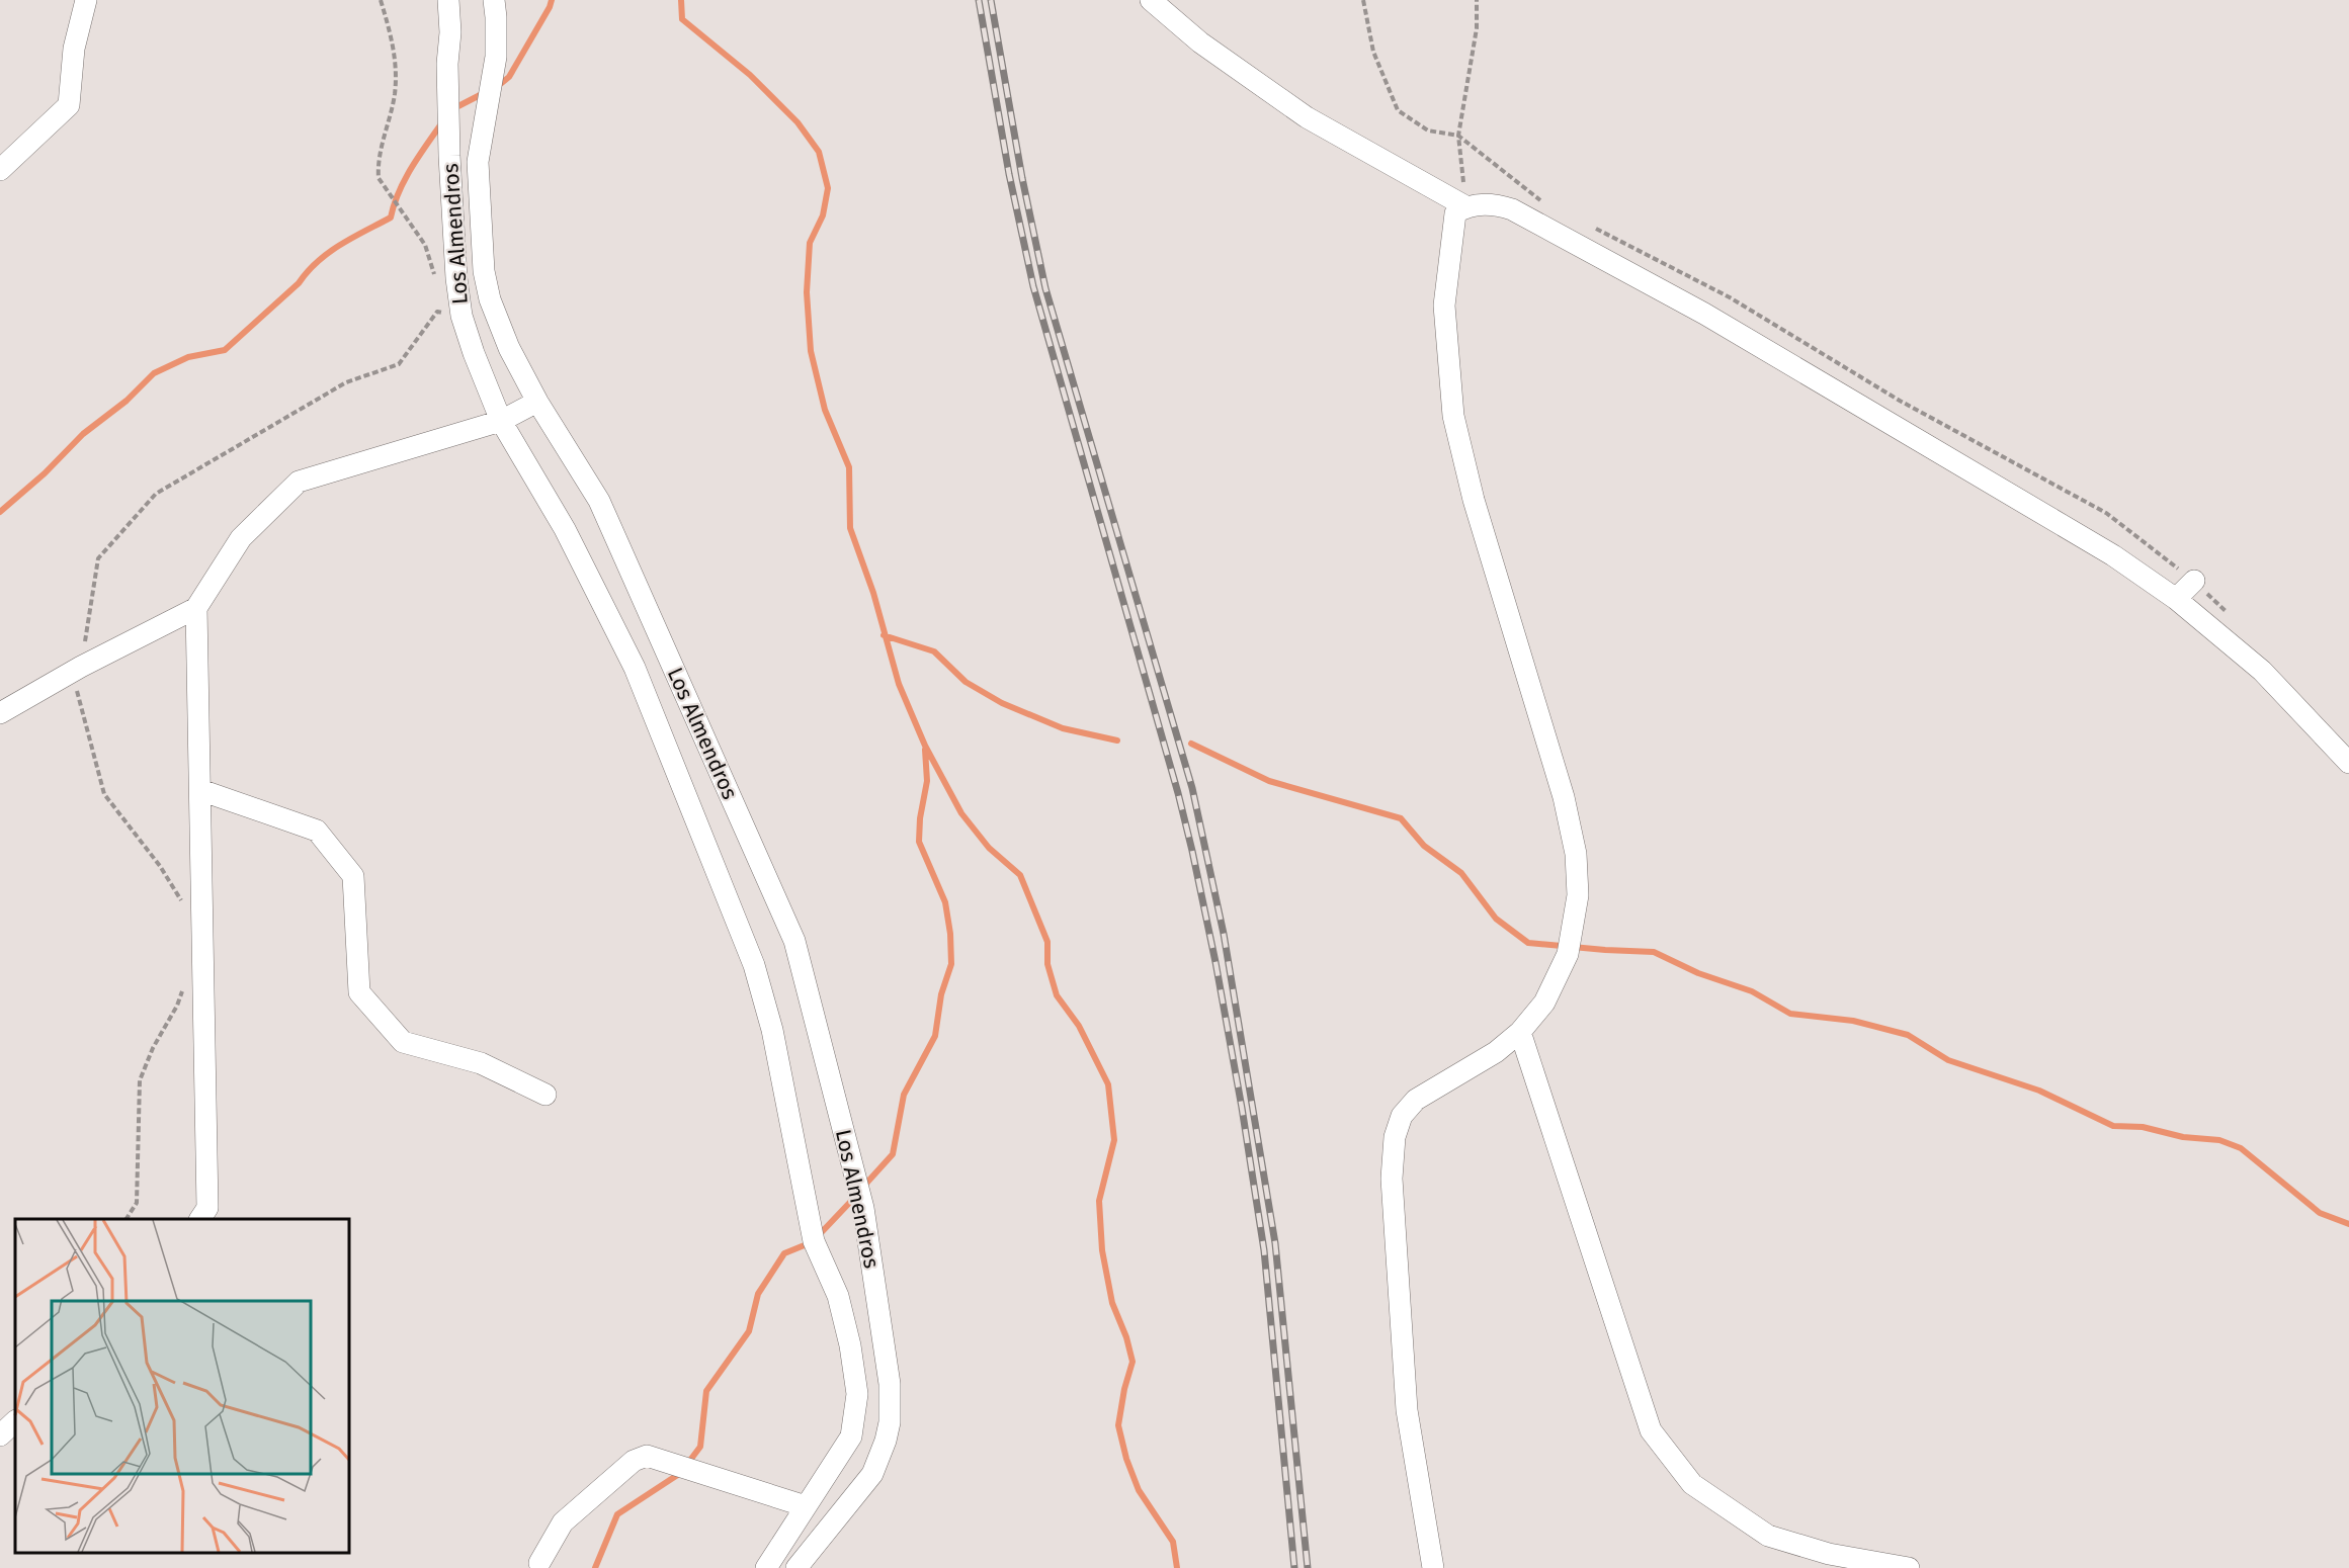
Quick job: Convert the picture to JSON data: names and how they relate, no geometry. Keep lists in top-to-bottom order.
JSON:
{
  "streets": {
    "street": ["Los Almendros"]
  }
}
